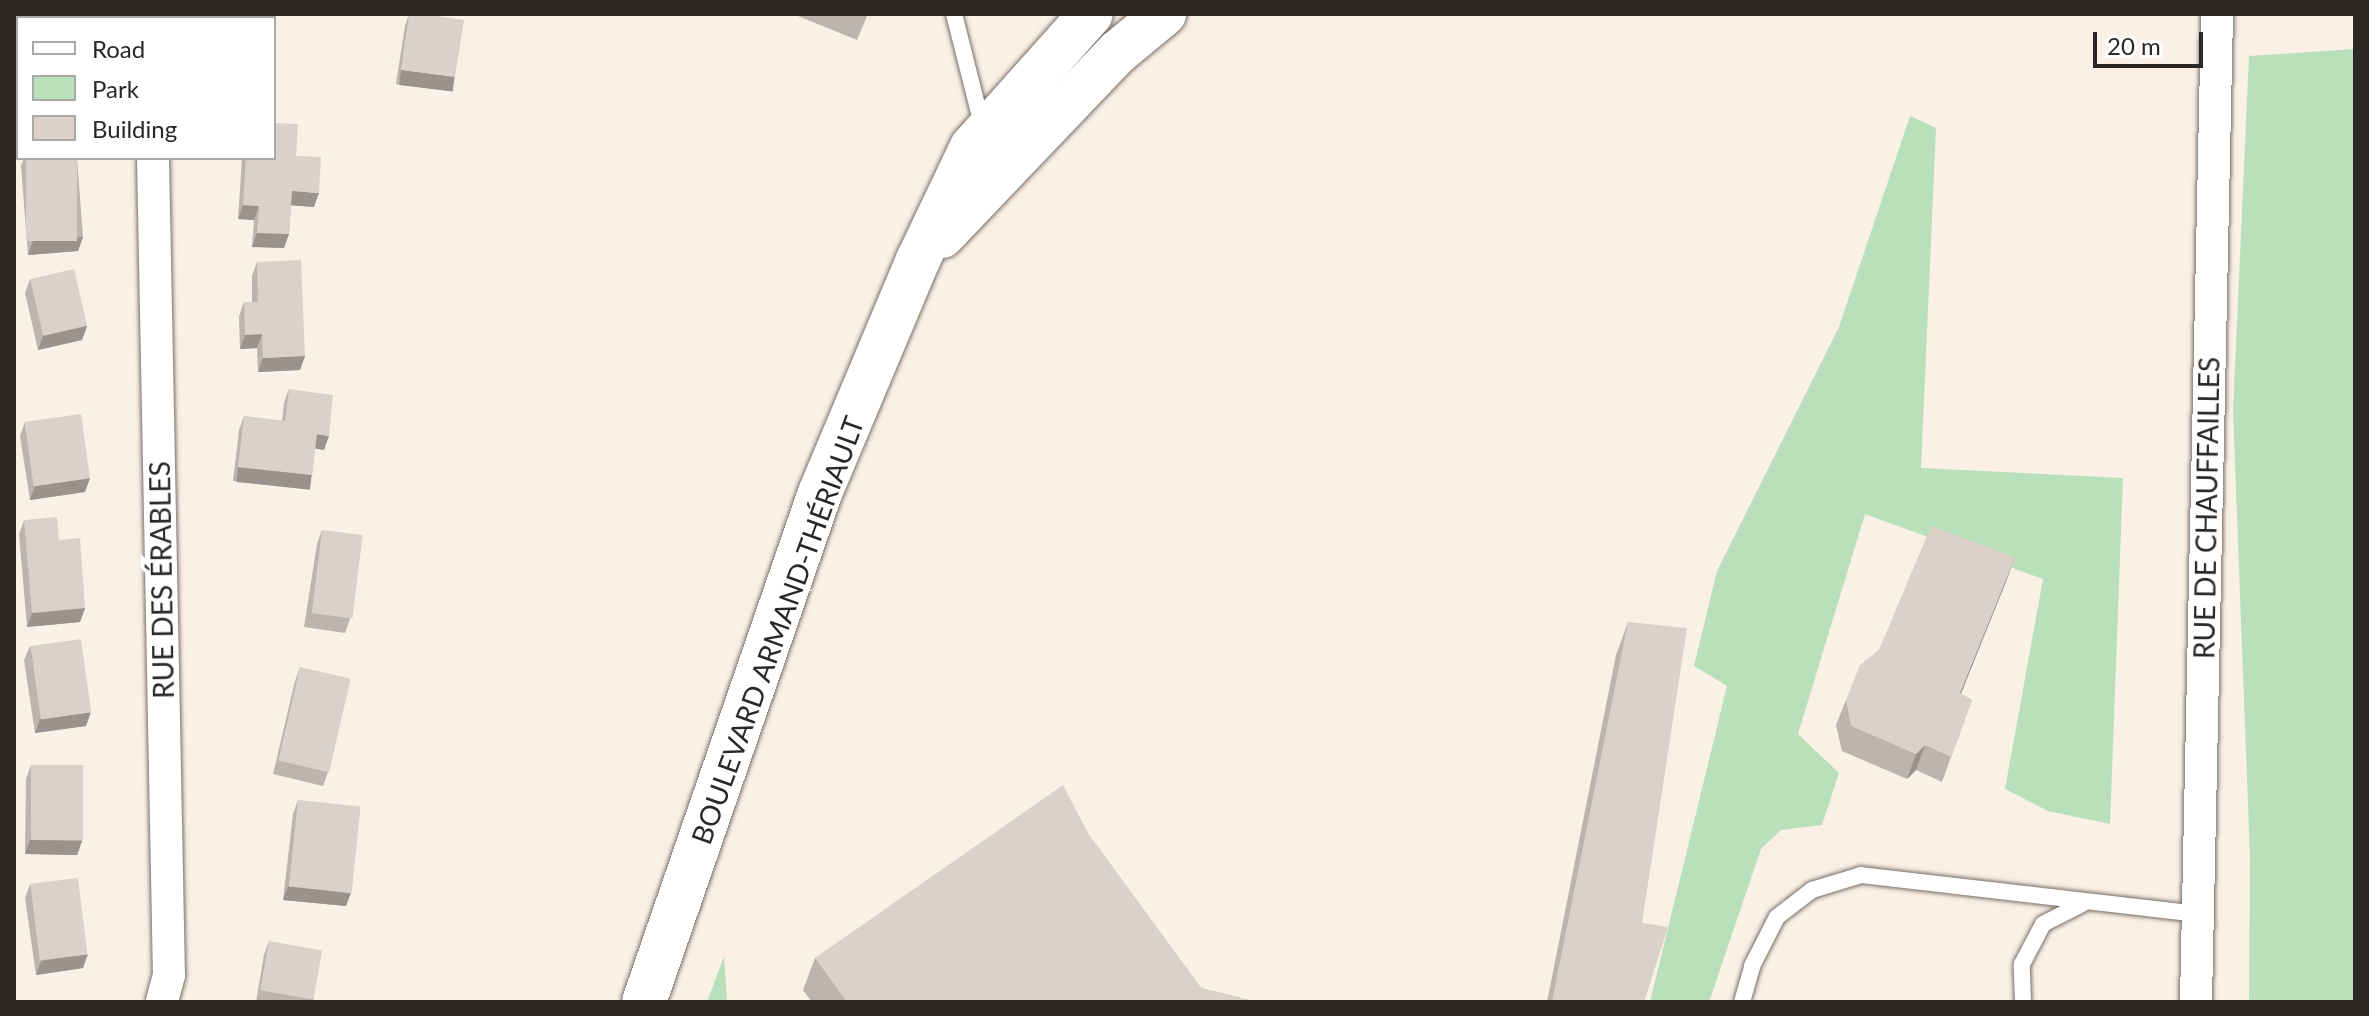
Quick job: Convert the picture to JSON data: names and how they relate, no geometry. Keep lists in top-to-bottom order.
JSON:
{
  "streets": {
    "street": ["RUE DE CHAUFFAILLES", "RUE DES ÉRABLES", "BOULEVARD ARMAND-THÉRIAULT"]
  },
  "legend": ["Road", "Park", "Building"],
  "scale_bar": "20 m"
}
